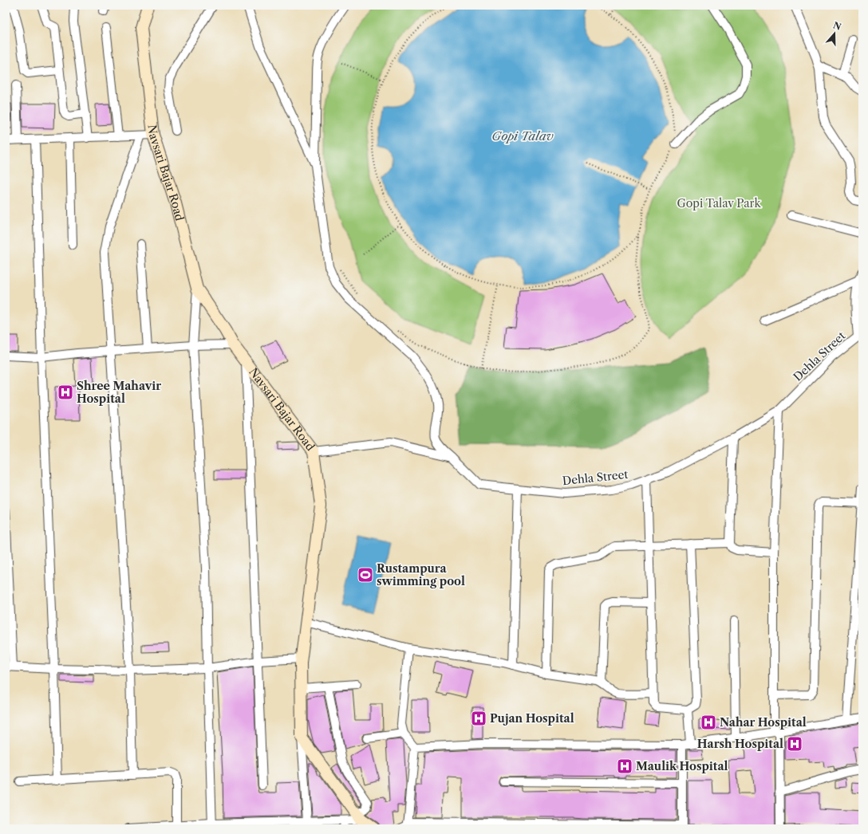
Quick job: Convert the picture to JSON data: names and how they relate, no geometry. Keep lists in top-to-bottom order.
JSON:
{
  "streets": {
    "main road": ["Navsari Bajar Road"],
    "street": ["Dehla Street"]
  },
  "water": ["Gopi Talav"],
  "parks": ["Gopi Talav Park"],
  "places": {
    "hospital": [
      "Shree Mahavir Hospital",
      "Pujan Hospital",
      "Nahar Hospital",
      "Harsh Hospital",
      "Maulik Hospital"
    ],
    "sports": ["Rustampura swimming pool"]
  },
  "north": "top"
}
